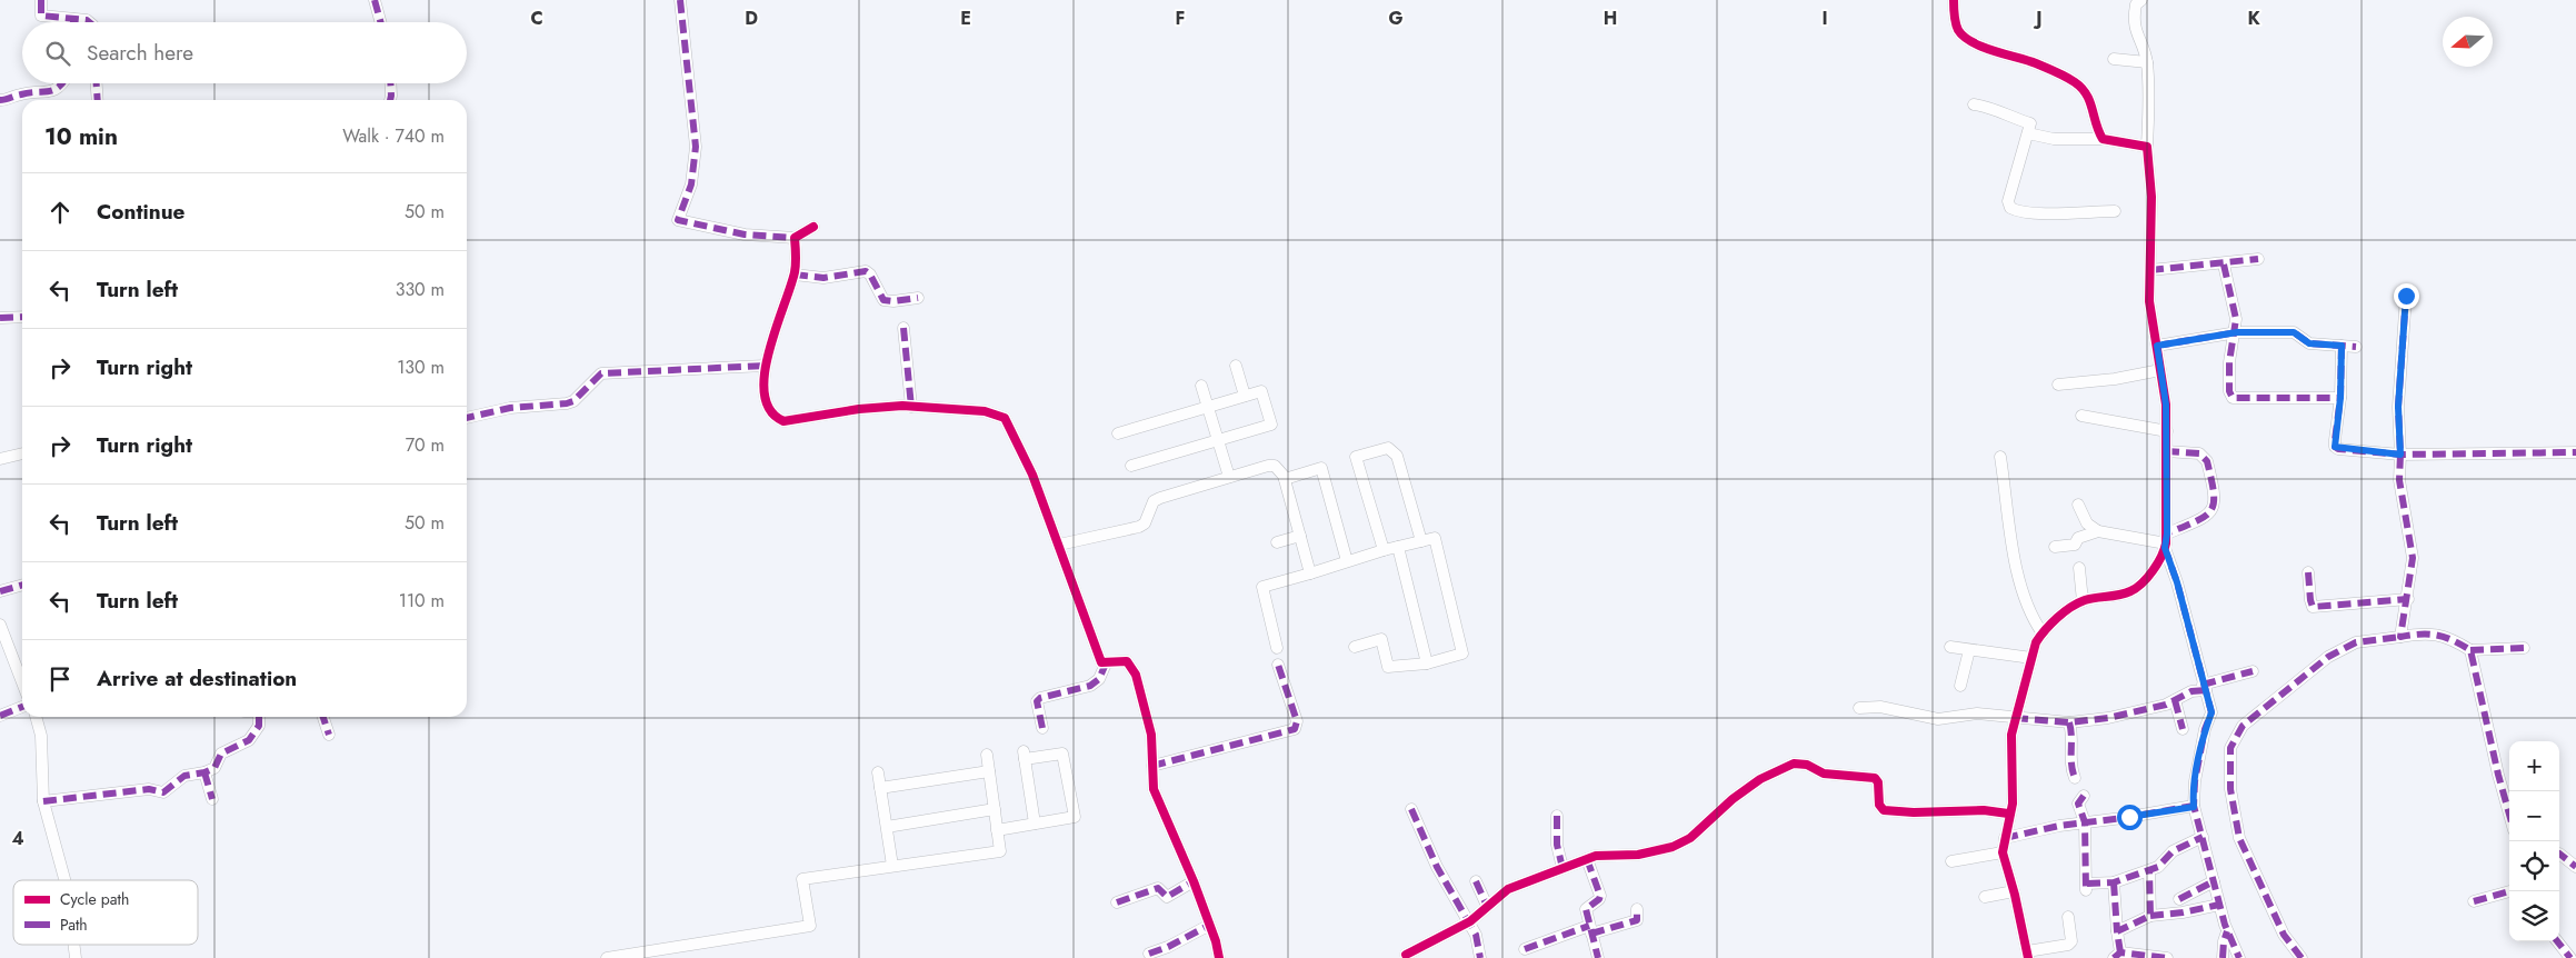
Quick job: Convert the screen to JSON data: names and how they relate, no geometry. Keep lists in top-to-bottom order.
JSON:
{
  "legend": ["Cycle path", "Path"],
  "north": "left",
  "page": {
    "search": "Search here",
    "heading": ["10 min", "Walk · 740 m"],
    "list": [
      ["Continue", "50 m"],
      ["Turn left", "330 m"],
      ["Turn right", "130 m"],
      ["Turn right", "70 m"],
      ["Turn left", "50 m"],
      ["Turn left", "110 m"],
      "Arrive at destination"
    ],
    "map_buttons": ["+", "−"]
  },
  "grid": {
    "columns": [
      "C",
      "D",
      "E",
      "F",
      "G",
      "H",
      "I",
      "J",
      "K"
    ],
    "rows": ["4"]
  }
}
